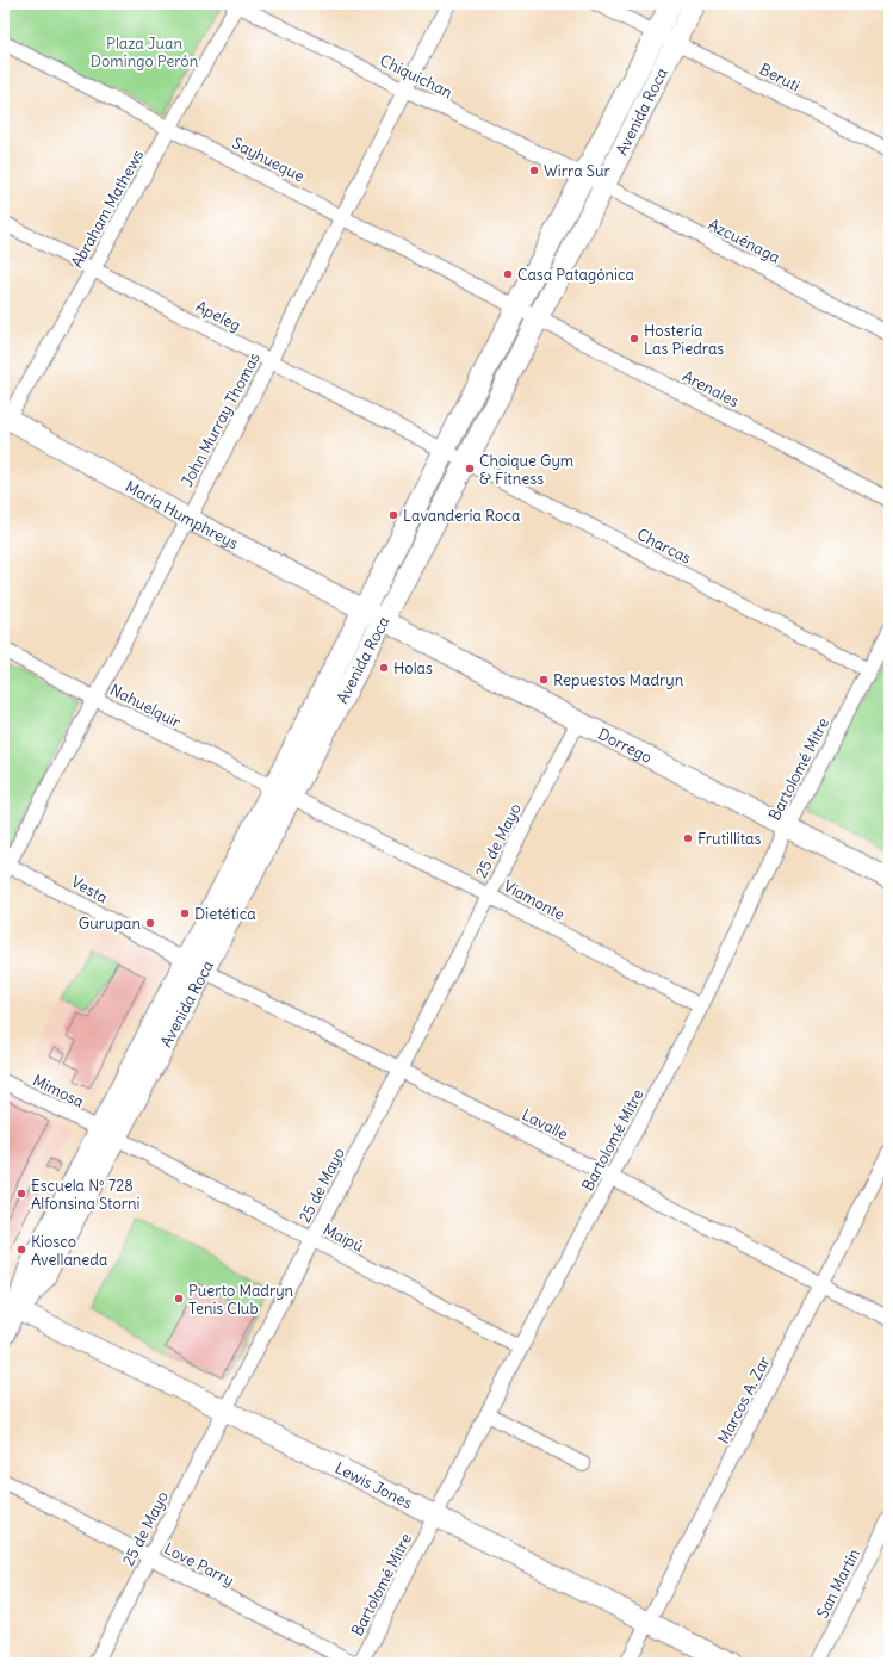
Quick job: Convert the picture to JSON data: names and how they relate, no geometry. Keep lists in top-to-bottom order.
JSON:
{
  "streets": {
    "main road": [
      "Avenida Roca",
      "María Humphreys",
      "Dorrego",
      "Lewis Jones"
    ],
    "street": [
      "Chiquichan",
      "Beruti",
      "Sayhueque",
      "Abraham Mathews",
      "Azcuénaga",
      "Apeleg",
      "Arenales",
      "John Murray Thomas",
      "Charcas",
      "Nahuelquir",
      "Bartolomé Mitre",
      "25 de Mayo",
      "Vesta",
      "Viamonte",
      "Mimosa",
      "Lavalle",
      "Maipú",
      "Marcos A. Zar",
      "Love Parry",
      "San Martín"
    ]
  },
  "crossings": [
    ["Chiquichan", "Avenida Roca"],
    ["Chiquichan", "Abraham Mathews"],
    ["Chiquichan", "Azcuénaga"],
    ["Chiquichan", "John Murray Thomas"],
    ["Beruti", "Avenida Roca"],
    ["Avenida Roca", "Sayhueque"],
    ["Avenida Roca", "Azcuénaga"],
    ["Avenida Roca", "Apeleg"],
    ["Avenida Roca", "Arenales"],
    ["Avenida Roca", "María Humphreys"],
    ["Avenida Roca", "Charcas"],
    ["Avenida Roca", "Nahuelquir"],
    ["Avenida Roca", "Dorrego"],
    ["Avenida Roca", "Vesta"],
    ["Avenida Roca", "Viamonte"],
    ["Avenida Roca", "Mimosa"],
    ["Avenida Roca", "Lavalle"],
    ["Avenida Roca", "Maipú"],
    ["Avenida Roca", "Lewis Jones"],
    ["Sayhueque", "Abraham Mathews"],
    ["Sayhueque", "Arenales"],
    ["Sayhueque", "John Murray Thomas"],
    ["Abraham Mathews", "Apeleg"],
    ["Abraham Mathews", "María Humphreys"],
    ["Apeleg", "John Murray Thomas"],
    ["Apeleg", "Charcas"],
    ["John Murray Thomas", "María Humphreys"],
    ["John Murray Thomas", "Nahuelquir"],
    ["John Murray Thomas", "Vesta"],
    ["María Humphreys", "Dorrego"],
    ["Charcas", "Bartolomé Mitre"],
    ["Nahuelquir", "Viamonte"],
    ["Dorrego", "Bartolomé Mitre"],
    ["Dorrego", "25 de Mayo"],
    ["Bartolomé Mitre", "Viamonte"],
    ["Bartolomé Mitre", "Lavalle"],
    ["Bartolomé Mitre", "Maipú"],
    ["Bartolomé Mitre", "Lewis Jones"],
    ["25 de Mayo", "Viamonte"],
    ["25 de Mayo", "Lavalle"],
    ["25 de Mayo", "Maipú"],
    ["25 de Mayo", "Lewis Jones"],
    ["25 de Mayo", "Love Parry"],
    ["Vesta", "Lavalle"],
    ["Mimosa", "Maipú"],
    ["Lavalle", "Marcos A. Zar"],
    ["Marcos A. Zar", "Lewis Jones"]
  ],
  "parks": ["Plaza Juan Domingo Perón"],
  "places": [
    "Wirra Sur",
    "Casa Patagónica",
    "Hostería Las Piedras",
    "Choique Gym & Fitness",
    "Lavandería Roca",
    "Holas",
    "Repuestos Madryn",
    "Frutillitas",
    "Dietética",
    "Gurupan",
    "Escuela Nº 728 Alfonsina Storni",
    "Kiosco Avellaneda",
    "Puerto Madryn Tenis Club"
  ]
}
